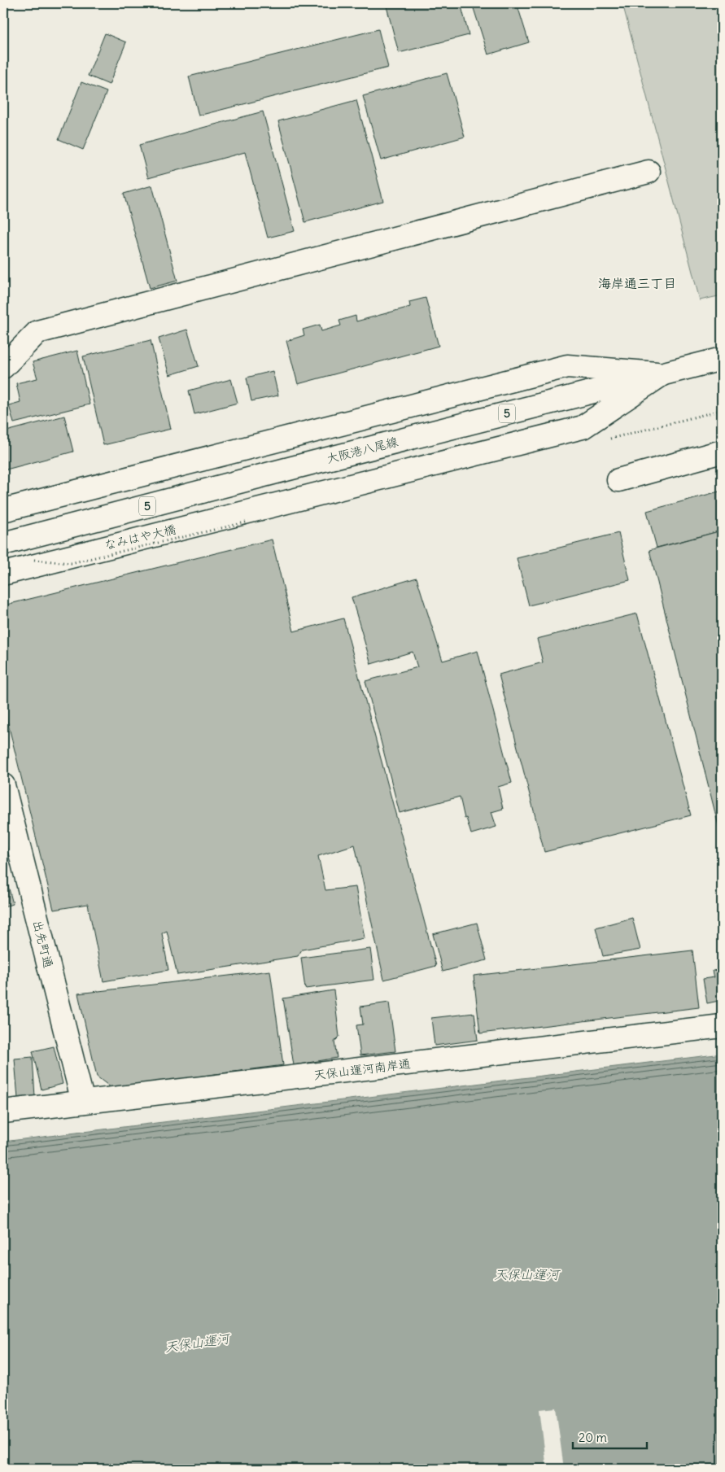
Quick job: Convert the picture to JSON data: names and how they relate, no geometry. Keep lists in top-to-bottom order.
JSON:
{
  "streets": {
    "street": [
      "5",
      "大阪港八尾線",
      "出先町通",
      "天保山運河南岸通"
    ],
    "path": ["なみはや大橋"]
  },
  "crossings": [
    ["出先町通", "天保山運河南岸通"]
  ],
  "districts": ["海岸通三丁目"],
  "water": ["天保山運河"],
  "scale_bar": "20 m"
}
